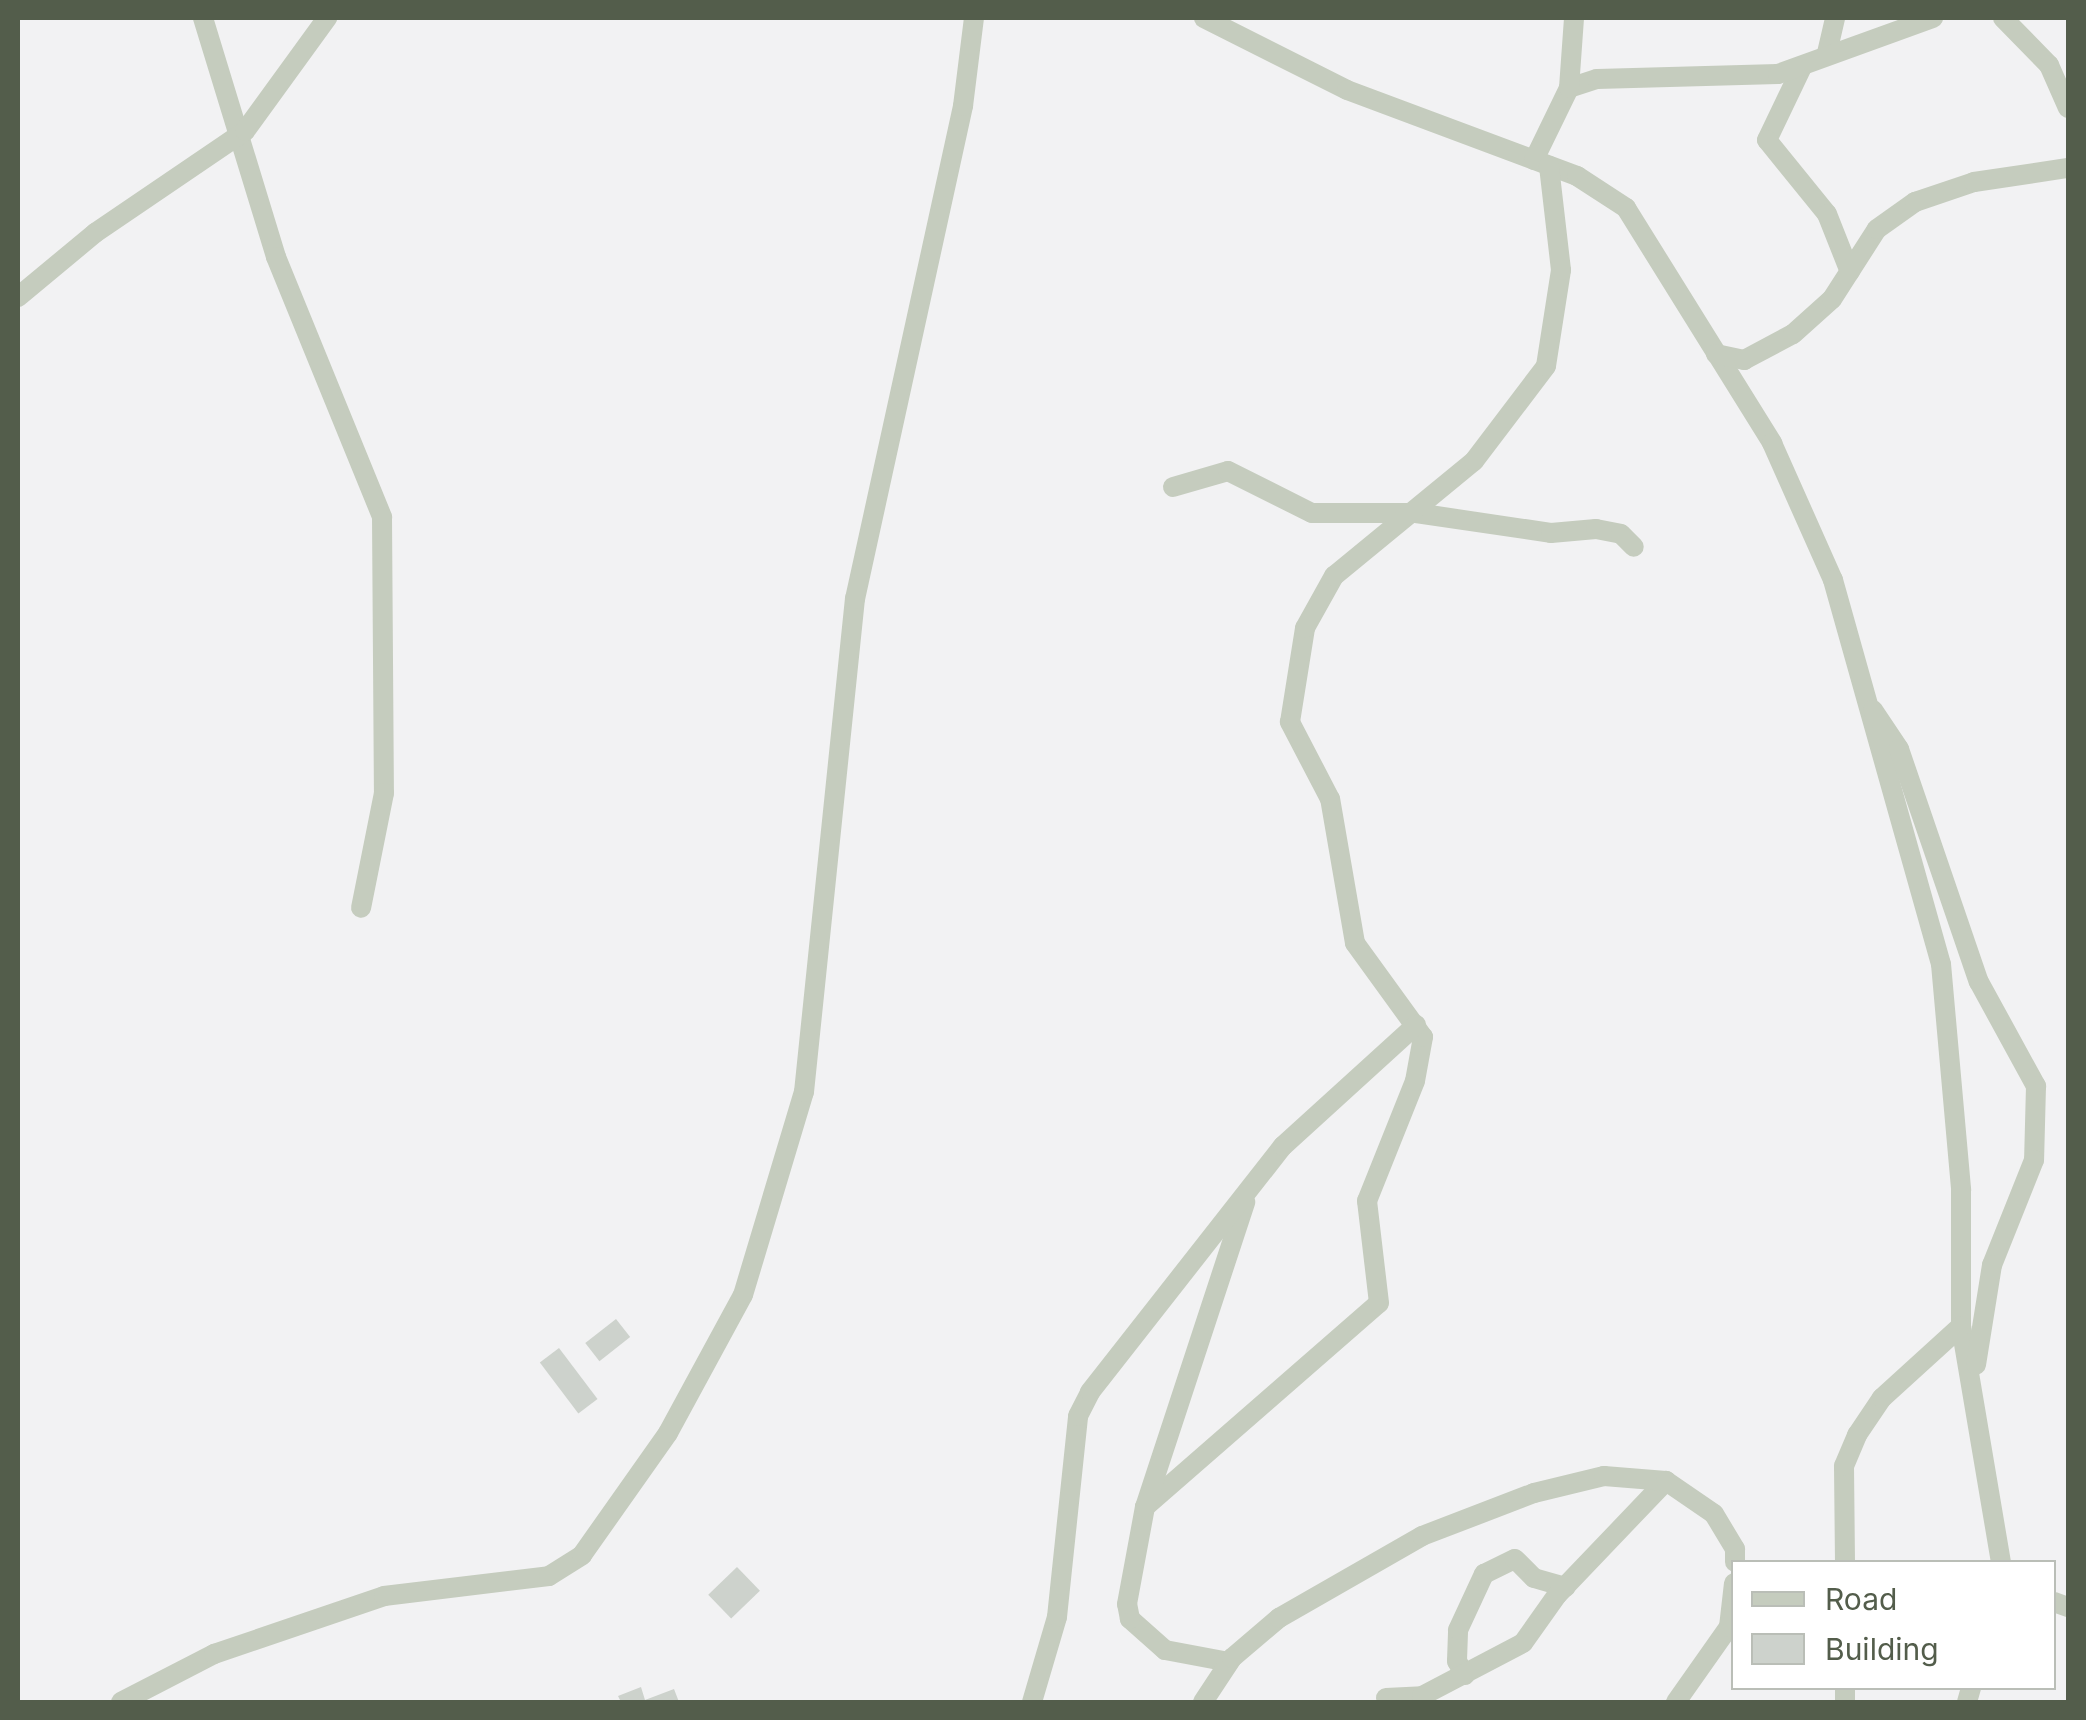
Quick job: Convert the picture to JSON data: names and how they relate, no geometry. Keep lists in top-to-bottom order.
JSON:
{
  "legend": ["Road", "Building"]
}
